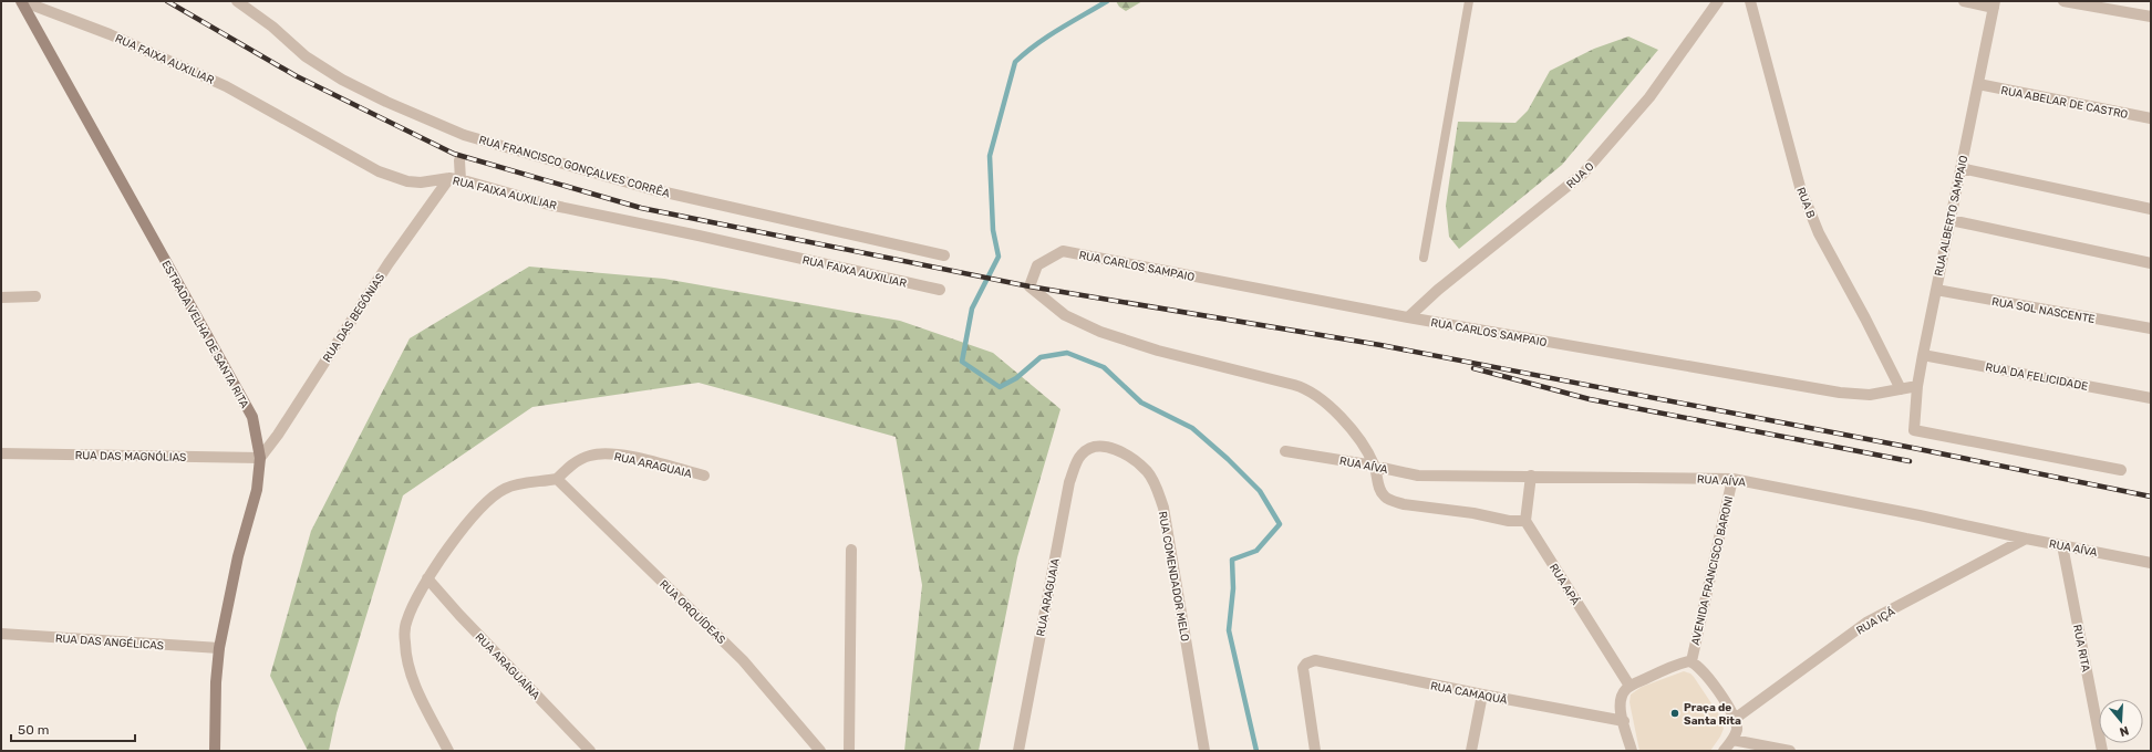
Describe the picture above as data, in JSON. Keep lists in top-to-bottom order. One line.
{"streets":{"main road":["ESTRADA VELHA DE SANTA RITA"],"street":["RUA FAIXA AUXILIAR","RUA ABELAR DE CASTRO","RUA FRANCISCO GONÇALVES CORRÊA","RUA O","RUA B","RUA ALBERTO SAMPAIO","RUA CARLOS SAMPAIO","RUA SOL NASCENTE","RUA DAS BEGÔNIAS","RUA DA FELICIDADE","RUA DAS MAGNÓLIAS","RUA ARAGUAIA","RUA AÍVA","AVENIDA FRANCISCO BARONI","RUA COMENDADOR MELO","RUA APÁ","RUA ORQUÍDEAS","RUA IÇÁ","RUA DAS ANGÉLICAS","RUA RITA","RUA ARAGUAÍNA","RUA CAMAQUÃ"]},"crossings":[["RUA FAIXA AUXILIAR","RUA DAS BEGÔNIAS"],["RUA FAIXA AUXILIAR","ESTRADA VELHA DE SANTA RITA"],["RUA ABELAR DE CASTRO","RUA ALBERTO SAMPAIO"],["RUA O","RUA CARLOS SAMPAIO"],["RUA B","RUA CARLOS SAMPAIO"],["RUA ALBERTO SAMPAIO","RUA CARLOS SAMPAIO"],["RUA ALBERTO SAMPAIO","RUA SOL NASCENTE"],["RUA ALBERTO SAMPAIO","RUA DA FELICIDADE"],["RUA CARLOS SAMPAIO","RUA AÍVA"],["RUA DAS BEGÔNIAS","ESTRADA VELHA DE SANTA RITA"],["RUA DAS BEGÔNIAS","RUA DAS MAGNÓLIAS"],["ESTRADA VELHA DE SANTA RITA","RUA DAS MAGNÓLIAS"],["ESTRADA VELHA DE SANTA RITA","RUA DAS ANGÉLICAS"],["RUA ARAGUAIA","RUA COMENDADOR MELO"],["RUA ARAGUAIA","RUA ORQUÍDEAS"],["RUA AÍVA","AVENIDA FRANCISCO BARONI"],["RUA AÍVA","RUA IÇÁ"],["RUA AÍVA","RUA RITA"],["AVENIDA FRANCISCO BARONI","RUA APÁ"],["AVENIDA FRANCISCO BARONI","RUA IÇÁ"]],"places":["Praça de Santa Rita"],"scale_bar":"50 m","north":"bottom"}
